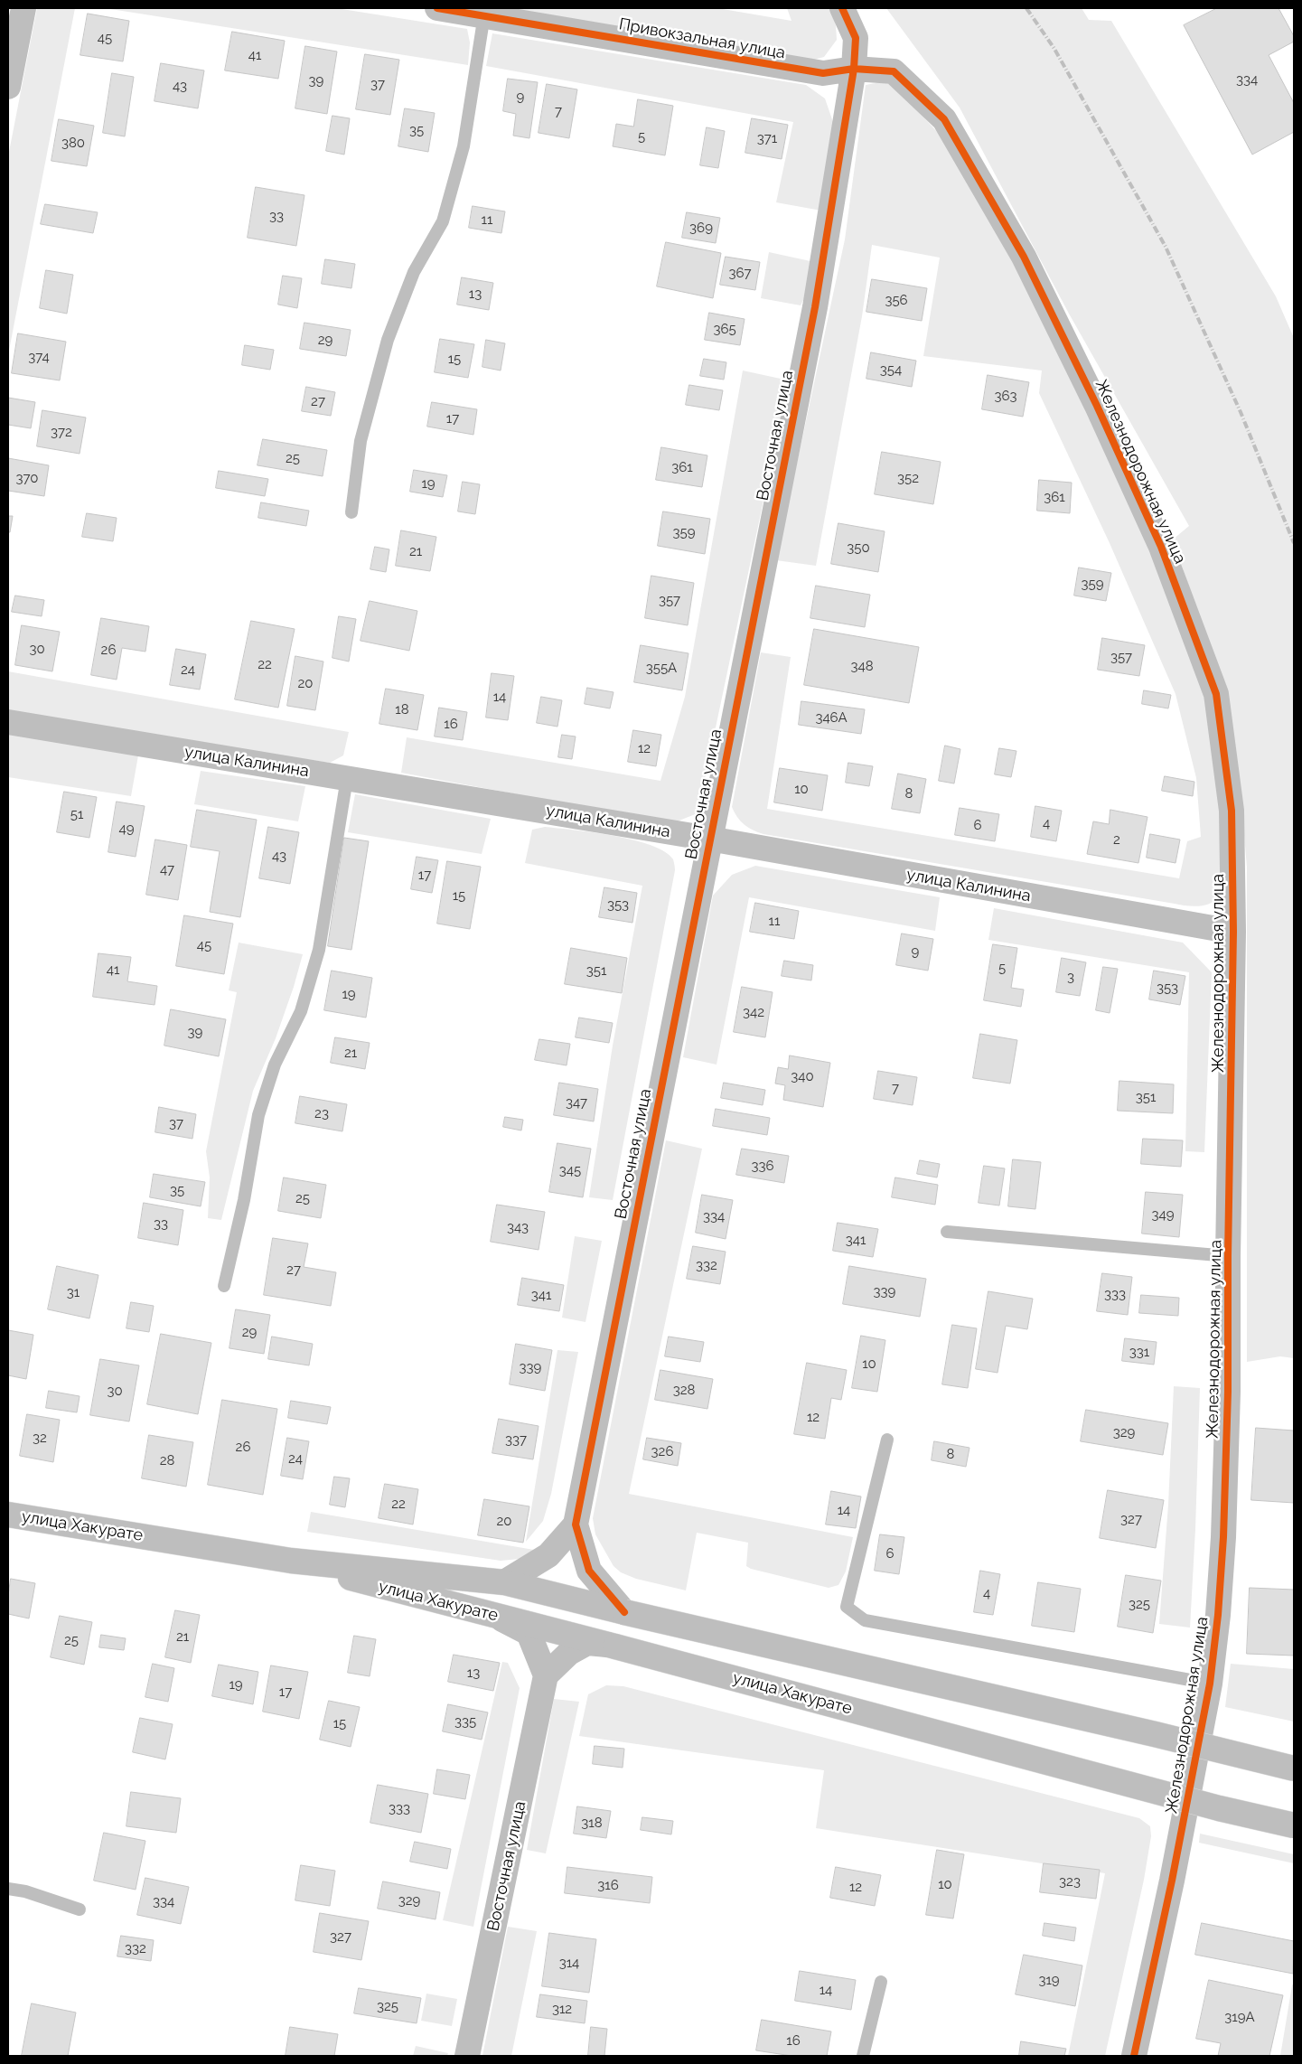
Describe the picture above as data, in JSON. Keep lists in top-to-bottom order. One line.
{"streets":{"street":["Привокзальная улица","Восточная улица","Железнодорожная улица","улица Калинина","улица Хакурате"]},"crossings":[["Привокзальная улица","Восточная улица"],["Привокзальная улица","Железнодорожная улица"],["Восточная улица","Железнодорожная улица"],["Восточная улица","улица Калинина"],["Железнодорожная улица","улица Калинина"]],"house_numbers":["45","41","334","39","37","43","9","7","35","5","371","380","33","11","369","367","13","356","365","29","374","15","354","363","27","17","372","25","361","370","352","19","361","359","350","21","359","357","30","26","357","22","348","355А","24","20","14","18","346А","16","12","10","8","51","4","6","49","2","43","47","17","15","353","11","45","9","5","41","351","3","353","19","342","39","21","340","7","351","347","23","37","336","345","35","25","349","334","33","343","341","332","27","339","31","333","341","29","331","10","339","328","30","12","329","32","337","26","326","8","24","28","22","14","327","20","6","4","325","21","25","13","19","17","335","15","333","318","323","10","316","12","329","334","327","332","314","319","14","325","312","319А","16"]}
